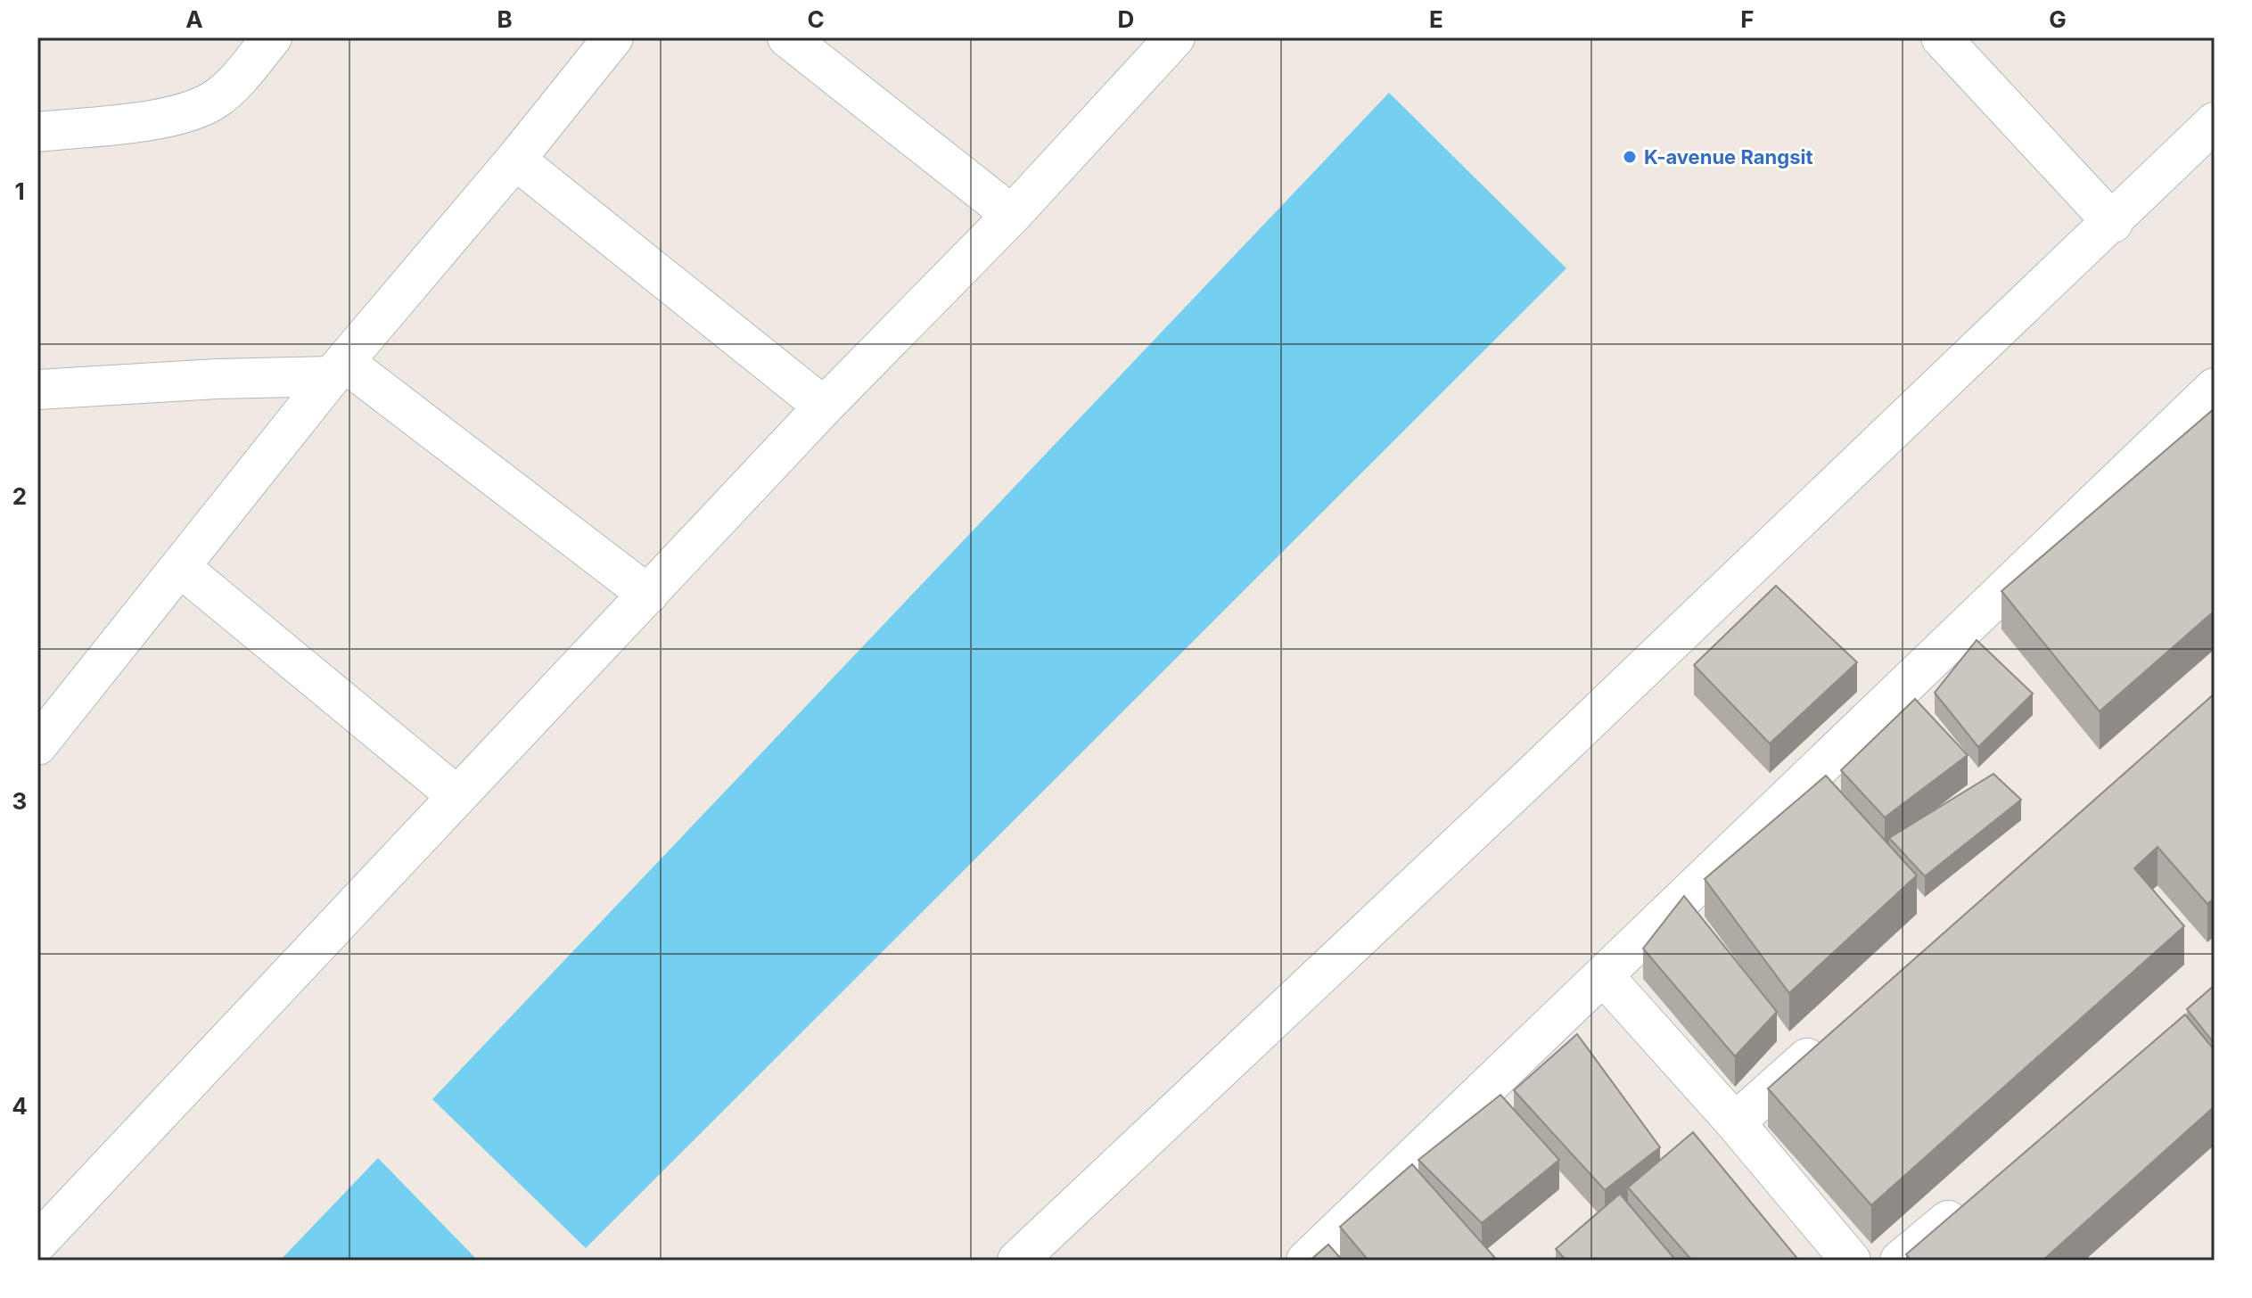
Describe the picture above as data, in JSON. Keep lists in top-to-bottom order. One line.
{"places":["K-avenue Rangsit"],"grid":{"columns":["A","B","C","D","E","F","G"],"rows":["1","2","3","4"]}}
